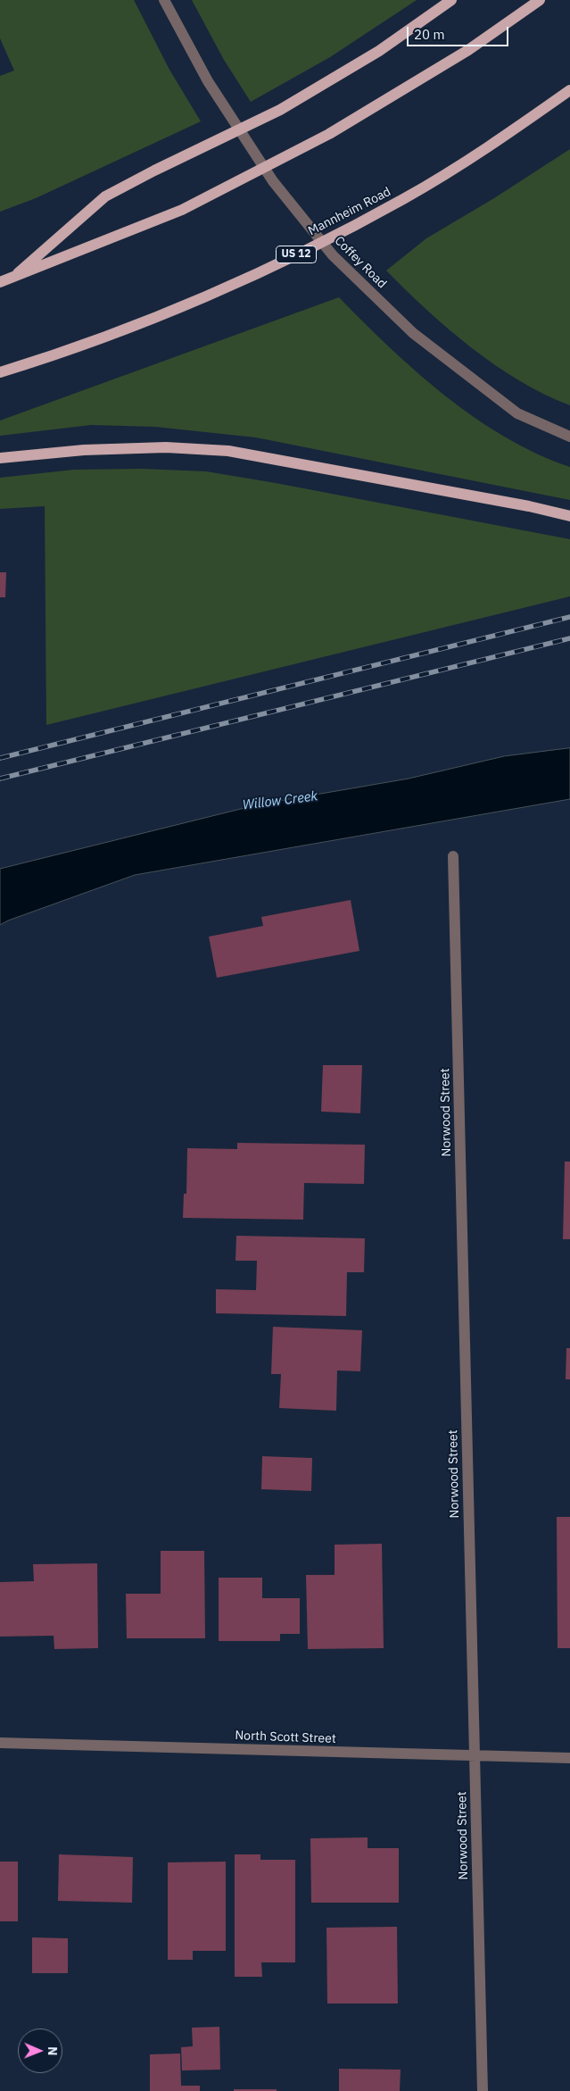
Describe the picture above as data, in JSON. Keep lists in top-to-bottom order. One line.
{"streets":{"main road":["Mannheim Road","US 12"],"street":["Coffey Road","Norwood Street","North Scott Street"]},"crossings":[["Norwood Street","North Scott Street"]],"water":["Willow Creek"],"scale_bar":"20 m","north":"right"}
